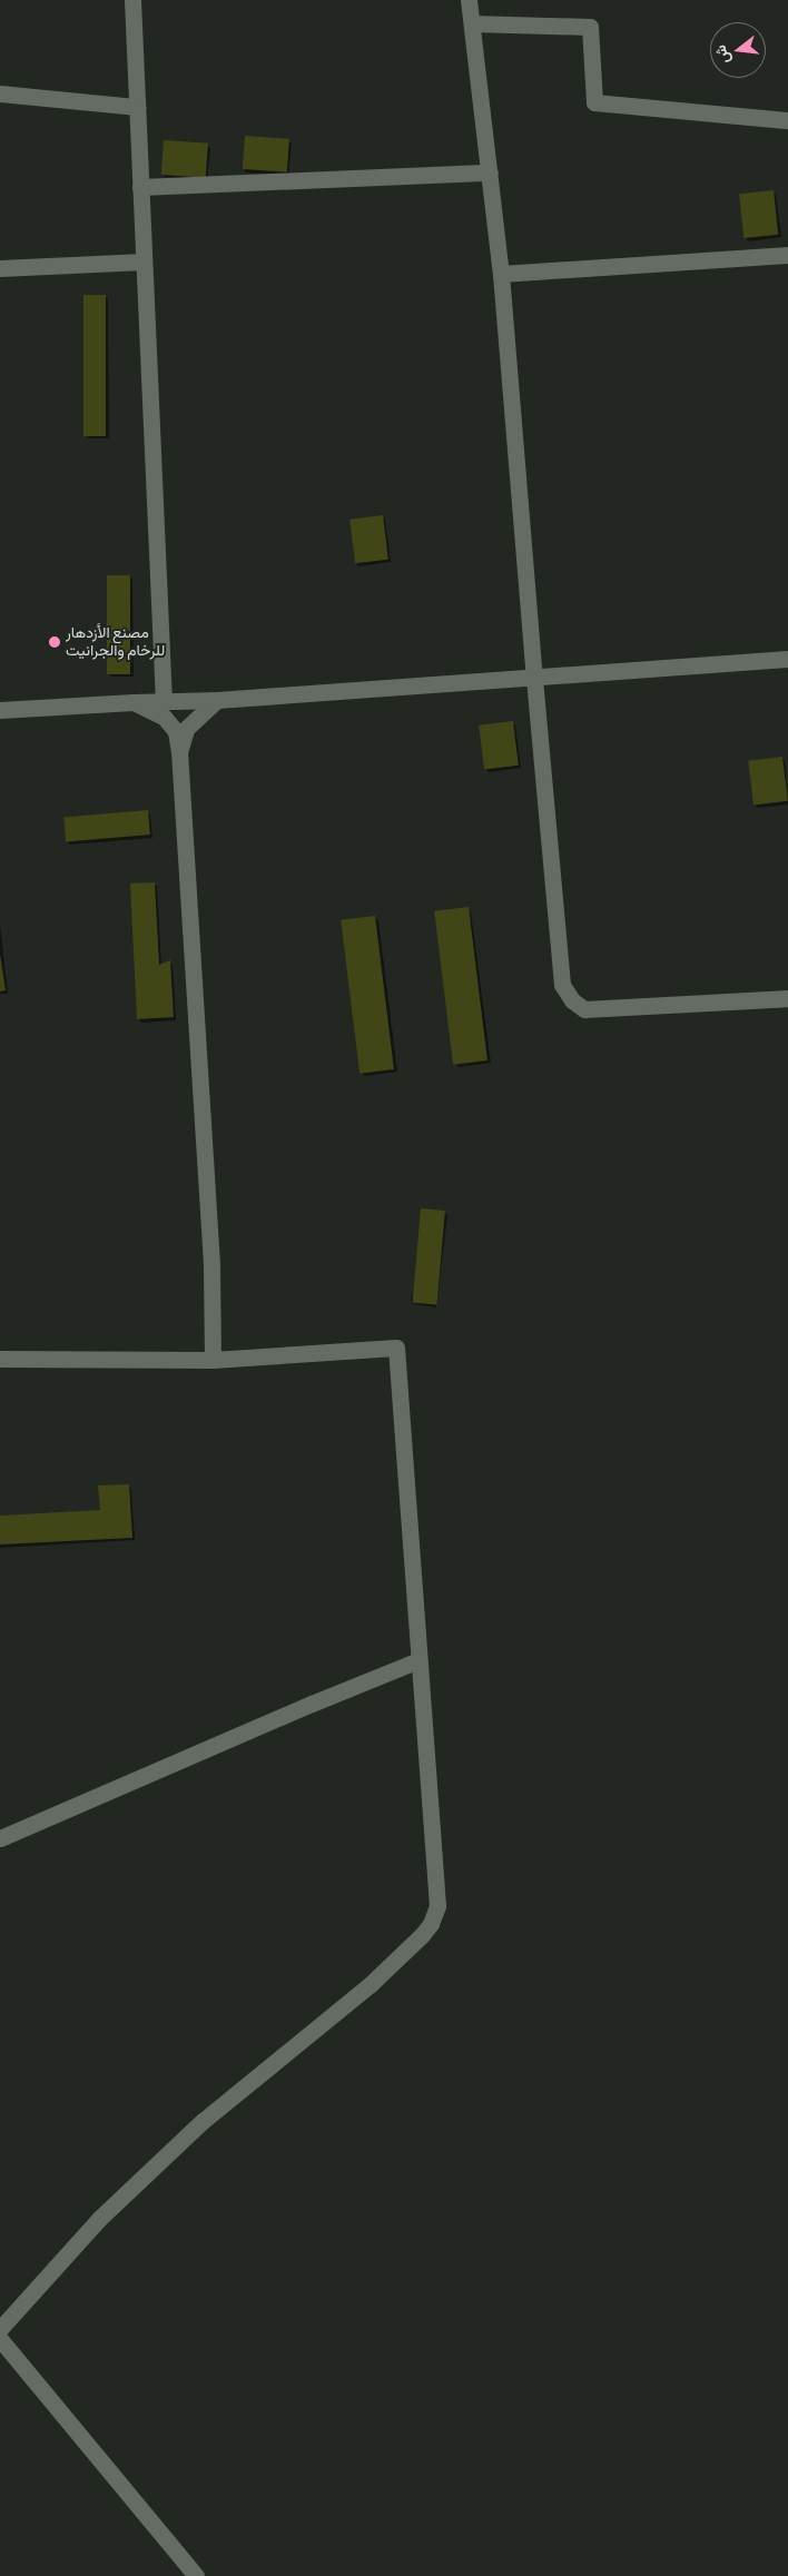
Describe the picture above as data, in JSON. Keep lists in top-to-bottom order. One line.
{"places":["مصنع الأزدهار للرخام والجرانيت"],"north":"left"}
